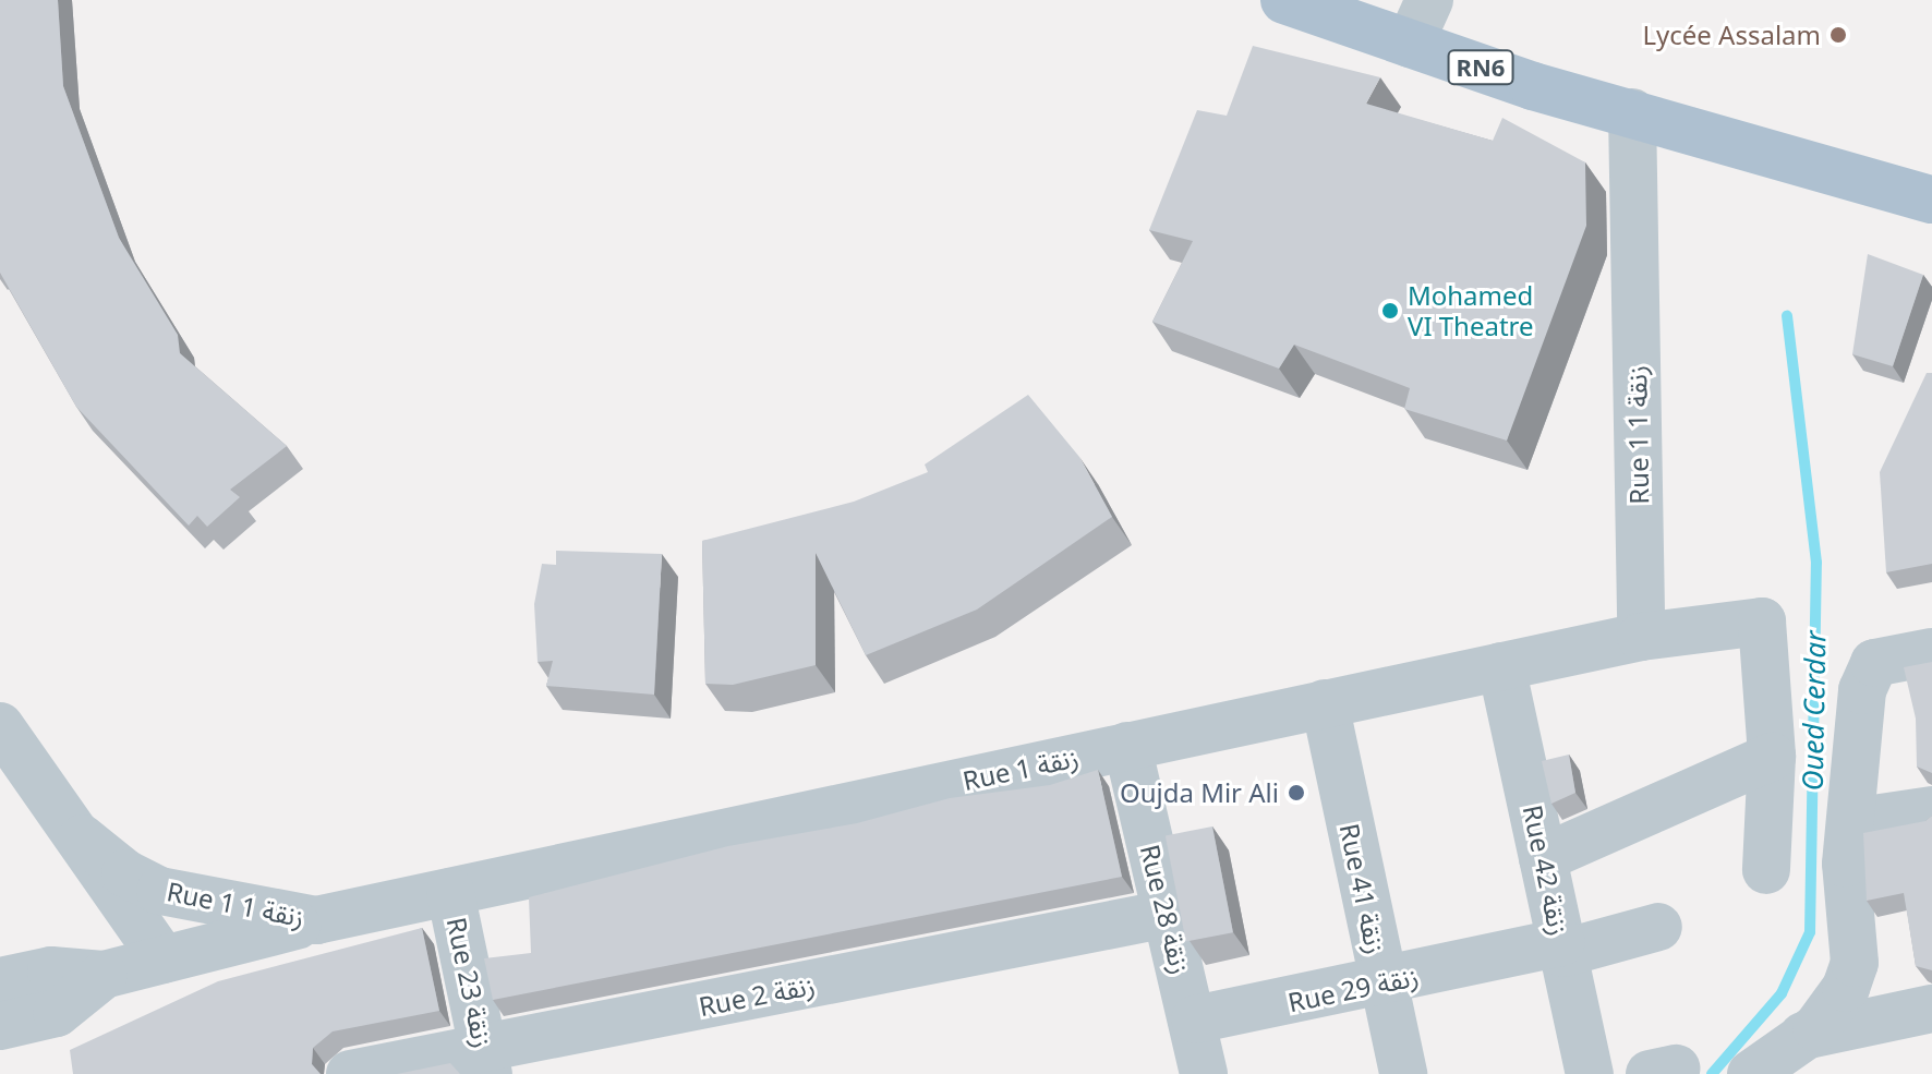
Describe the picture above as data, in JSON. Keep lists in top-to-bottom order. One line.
{"streets":{"main road":["RN6"],"street":["Rue 1 زنقة 1","Rue زنقة 1","Rue 42 زنقة","Rue 41 زنقة","Rue 28 زنقة","Rue 23 زنقة","Rue 29 زنقة","Rue 2 زنقة"]},"crossings":[["RN6","Rue 1 زنقة 1"],["Rue 1 زنقة 1","Rue زنقة 1"],["Rue زنقة 1","Rue 42 زنقة"],["Rue زنقة 1","Rue 41 زنقة"],["Rue زنقة 1","Rue 28 زنقة"],["Rue زنقة 1","Rue 23 زنقة"],["Rue 42 زنقة","Rue 29 زنقة"],["Rue 41 زنقة","Rue 29 زنقة"],["Rue 28 زنقة","Rue 29 زنقة"],["Rue 28 زنقة","Rue 2 زنقة"],["Rue 23 زنقة","Rue 2 زنقة"]],"water":["Oued Cerdar"],"places":["Lycée Assalam","Mohamed VI Theatre","Oujda Mir Ali"]}
